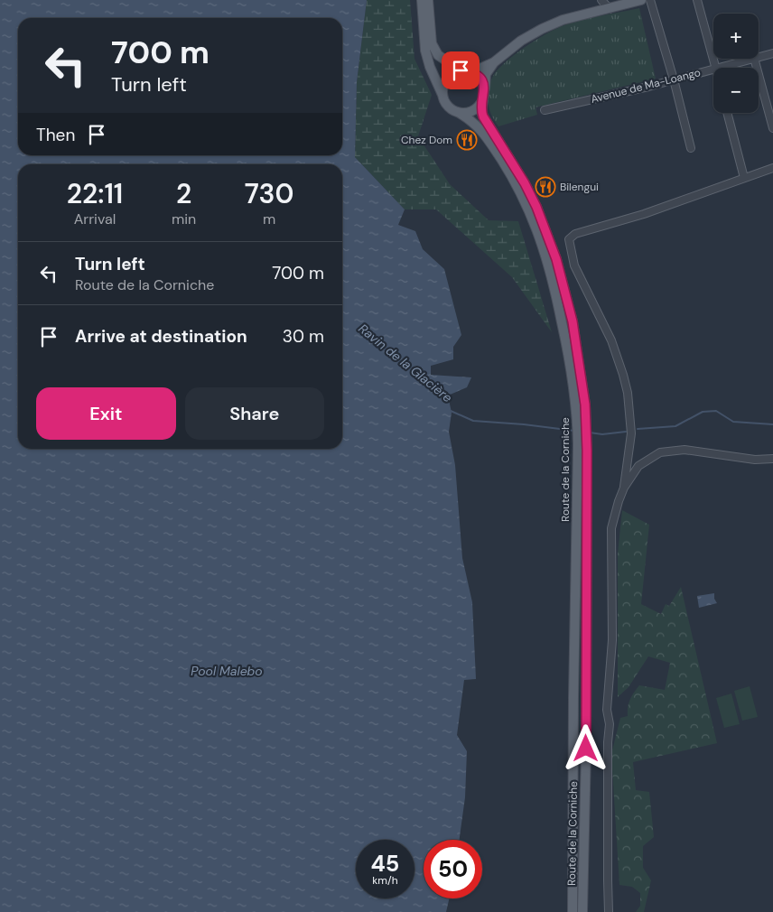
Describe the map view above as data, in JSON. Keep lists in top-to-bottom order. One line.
{"streets":{"main road":["Route de la Corniche"],"street":["Avenue de Ma-Loango"]},"water":["Ravin de la Glacière","Pool Malebo"],"places":{"restaurant":["Chez Dom","Bilengui"]},"page":{"map_buttons":["+","−"],"turn":["700 m","Turn left"],"then":"Then","eta":["22:11","Arrival","2","min","730","m"],"list":[{"name":"Turn left","note":"Route de la Corniche","value":"700 m"},{"name":"Arrive at destination","value":"30 m"}],"buttons":["Exit","Share"],"speed":"45 km/h","limit":"50"}}
